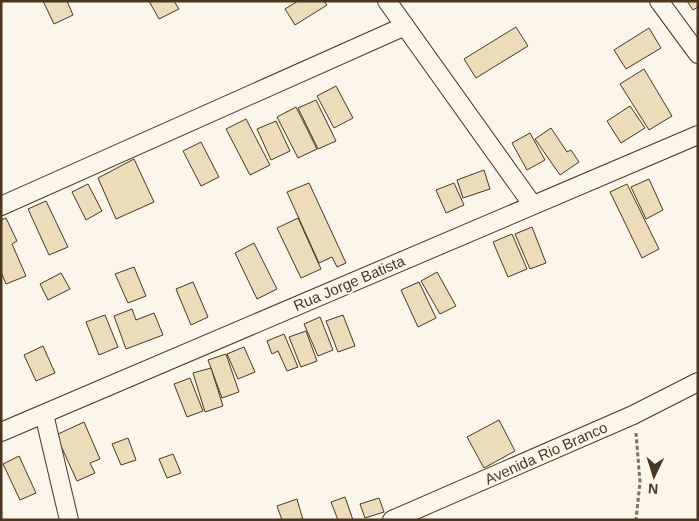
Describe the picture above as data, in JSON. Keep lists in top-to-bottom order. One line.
{"streets":{"street":["Rua Jorge Batista","Avenida Rio Branco"]},"north":"bottom"}
